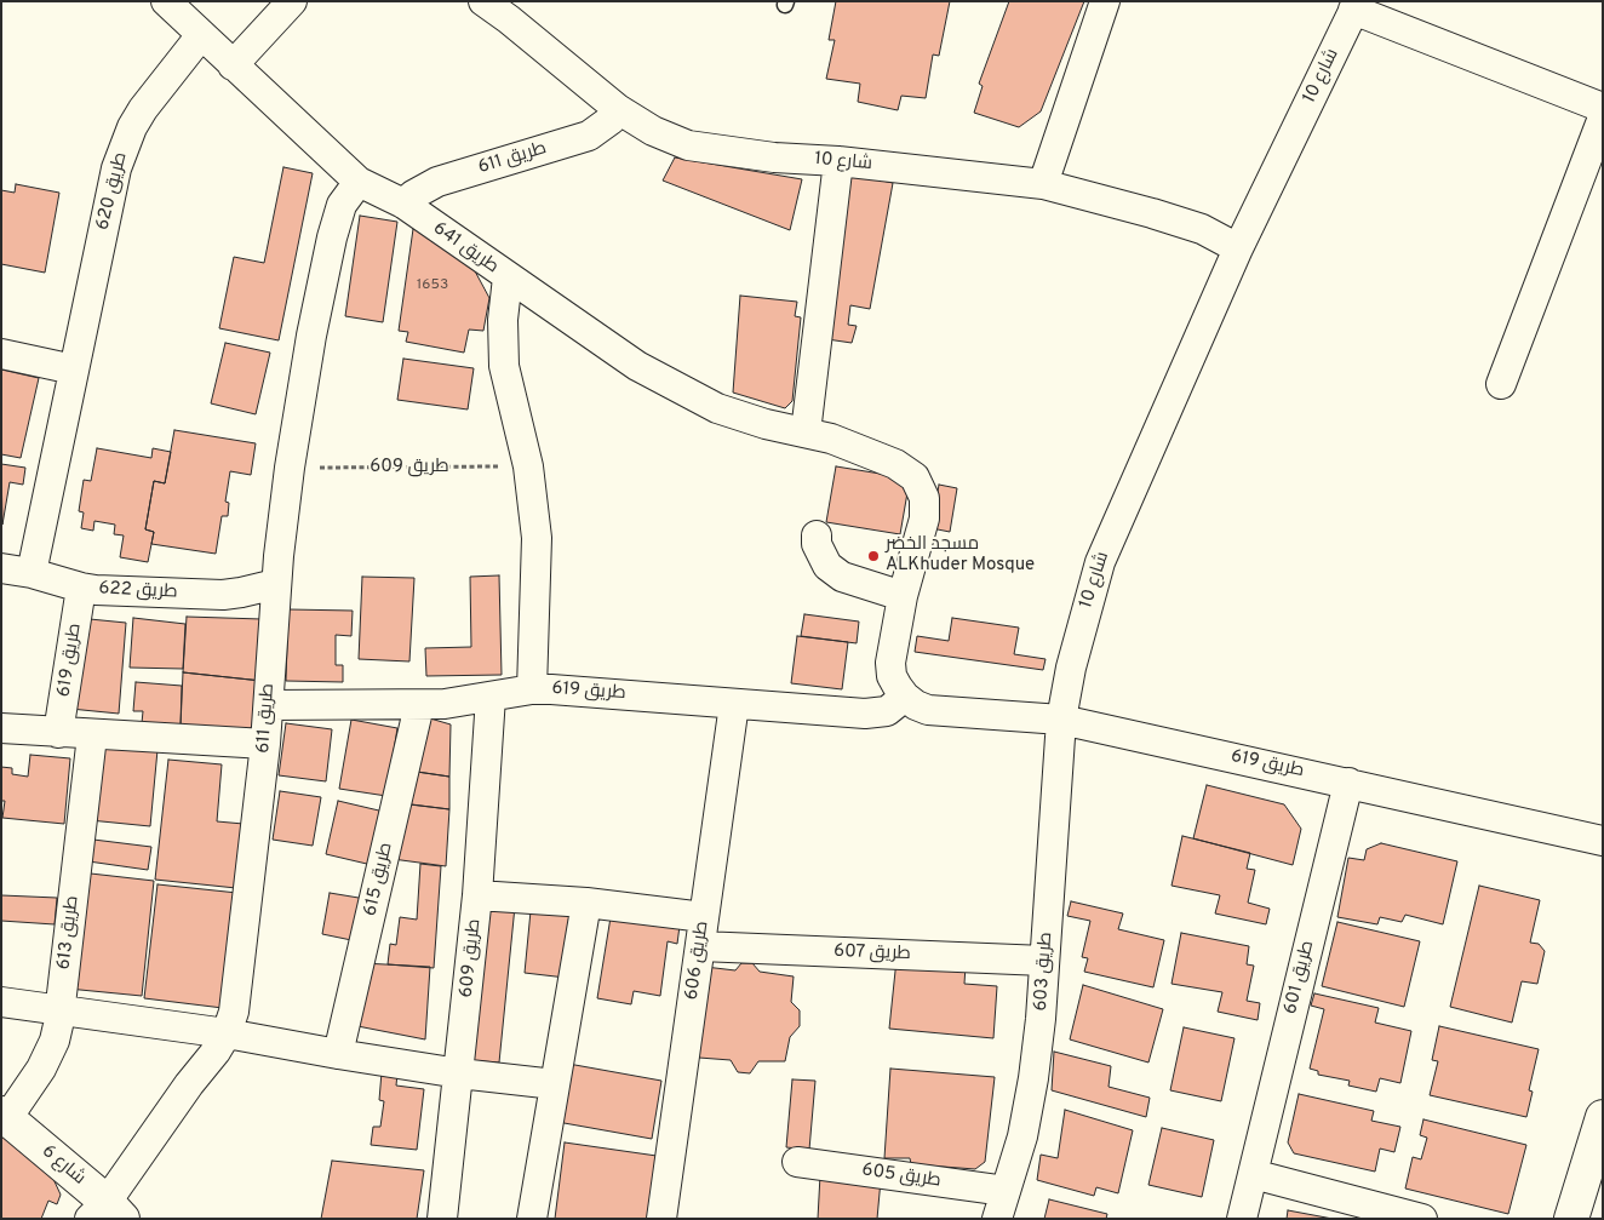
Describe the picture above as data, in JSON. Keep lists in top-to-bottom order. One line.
{"streets":{"street":["شارع 10","طريق 611","طريق 620","طريق 641","طريق 609","طريق 622","طريق 619","طريق 615","طريق 613","طريق 607","طريق 606","طريق 603","طريق 601","شارع 6","طريق 605"]},"crossings":[["شارع 10","طريق 611"],["شارع 10","طريق 619"],["شارع 10","طريق 603"],["طريق 611","طريق 641"],["طريق 611","طريق 609"],["طريق 611","طريق 622"],["طريق 611","طريق 619"],["طريق 611","شارع 6"],["طريق 620","طريق 641"],["طريق 620","طريق 622"],["طريق 609","طريق 619"],["طريق 622","طريق 619"],["طريق 619","طريق 615"],["طريق 619","طريق 606"],["طريق 619","طريق 603"],["طريق 619","طريق 601"],["طريق 613","شارع 6"],["طريق 607","طريق 606"],["طريق 607","طريق 603"],["طريق 603","طريق 605"]],"places":["مسجد الخضر ALKhuder Mosque"],"house_numbers":["1653"]}
